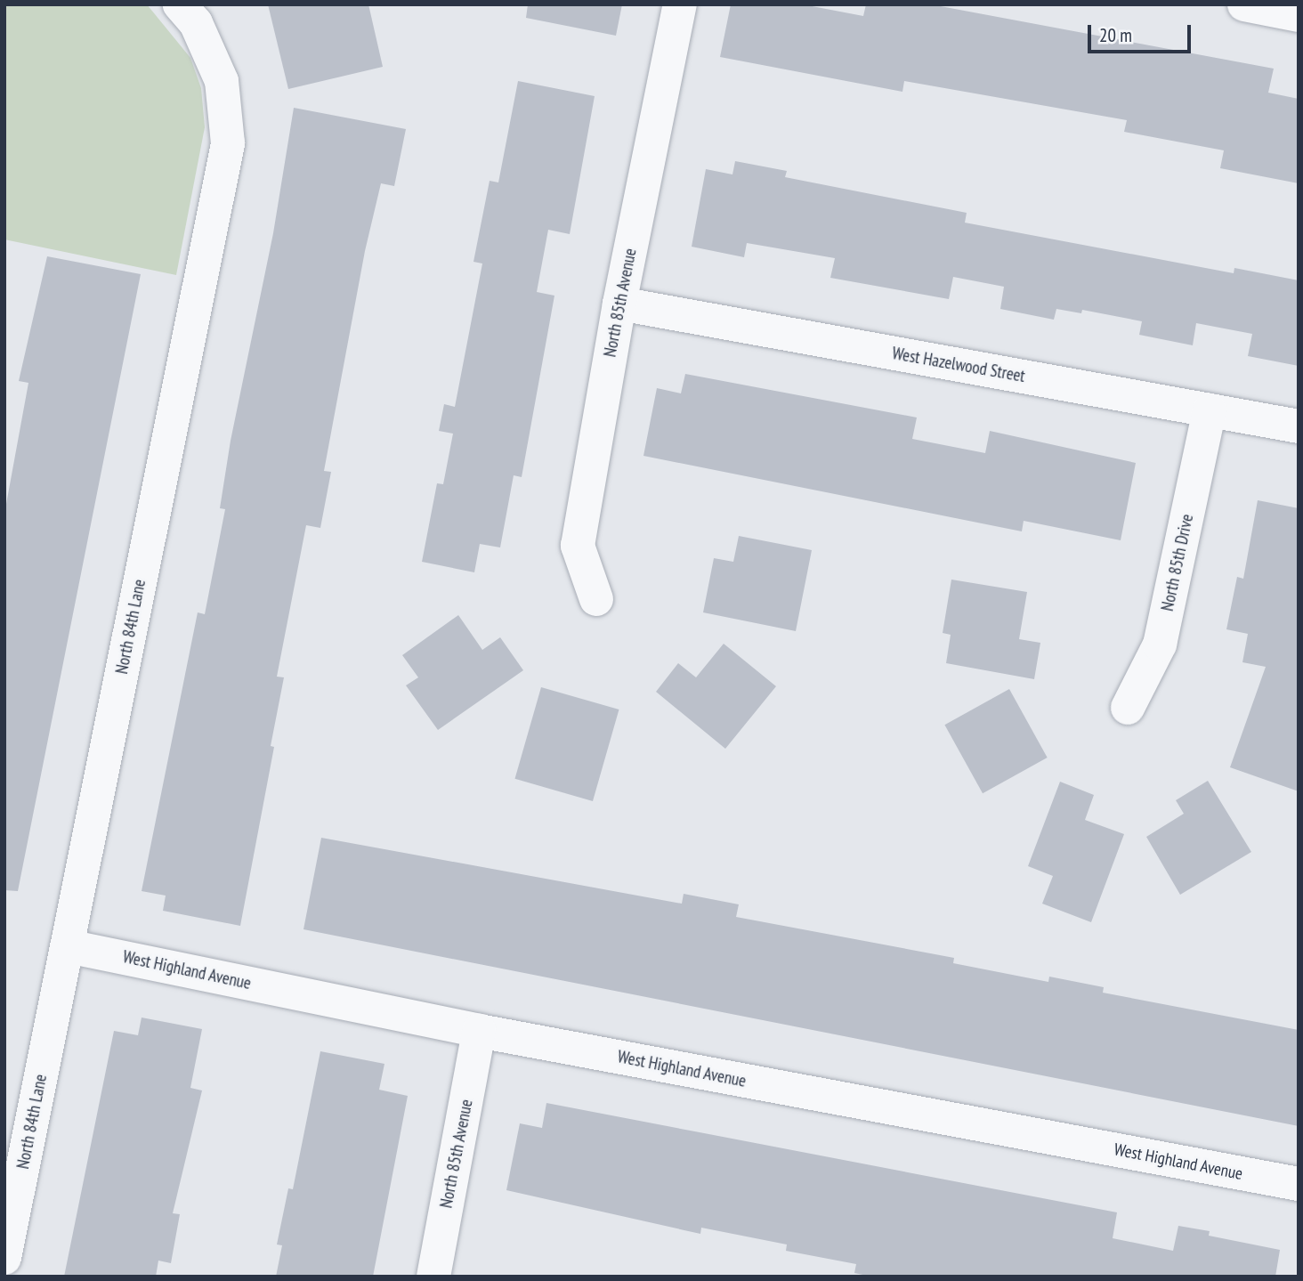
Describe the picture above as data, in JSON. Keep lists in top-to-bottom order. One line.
{"streets":{"street":["North 85th Avenue","West Hazelwood Street","North 85th Drive","North 84th Lane","West Highland Avenue"]},"crossings":[["North 85th Avenue","West Hazelwood Street"],["North 85th Avenue","West Highland Avenue"],["West Hazelwood Street","North 85th Drive"],["North 84th Lane","West Highland Avenue"]],"scale_bar":"20 m"}
